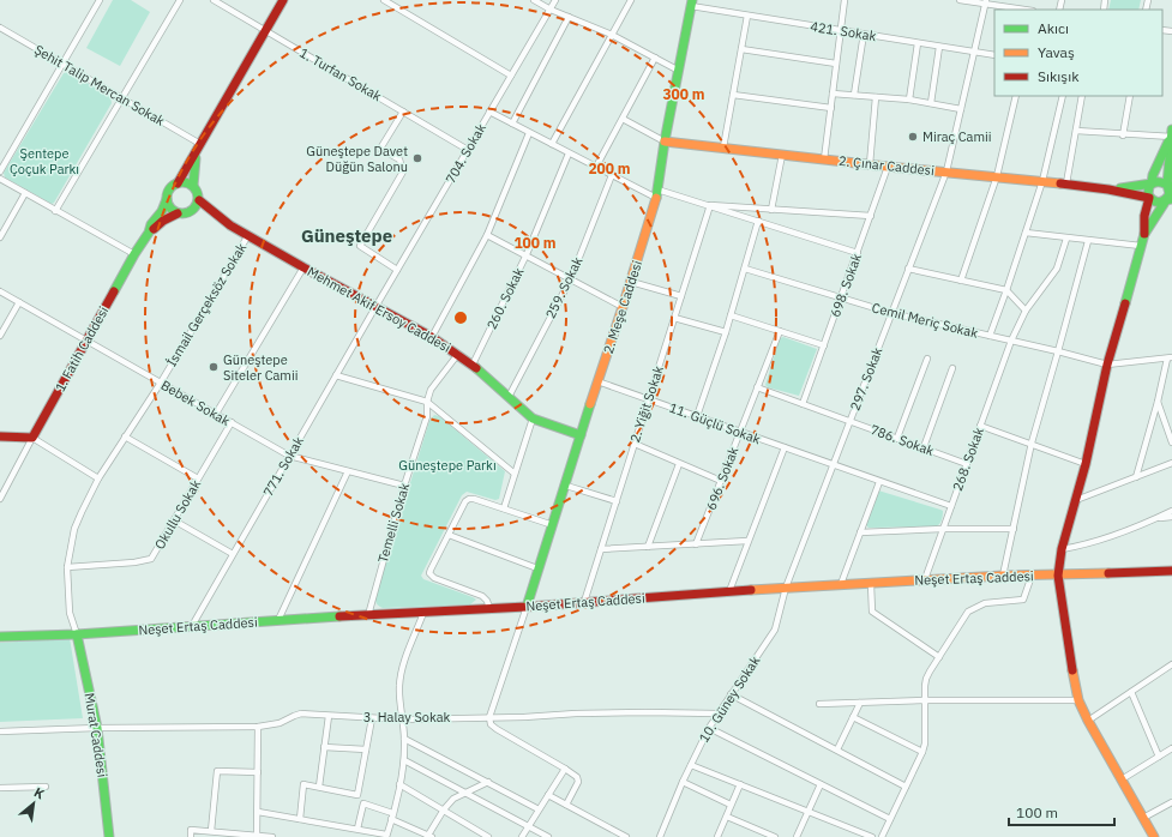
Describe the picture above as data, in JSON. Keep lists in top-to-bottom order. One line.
{"streets":{"street":["421. Sokak","1. Turfan Sokak","Şehit Talip Mercan Sokak","704. Sokak","2. Çınar Caddesi","698. Sokak","259. Sokak","260. Sokak","İsmail Gerçeksöz Sokak","2. Meşe Caddesi","Mehmet Akif Ersoy Caddesi","Cemil Meriç Sokak","1. Fatih Caddesi","297. Sokak","Bebek Sokak","2. Yiğit Sokak","11. Güçlü Sokak","786. Sokak","268. Sokak","771. Sokak","696. Sokak","Okullu Sokak","Temelli Sokak","Neşet Ertaş Caddesi","10. Güney Sokak","3. Halay Sokak","Murat Caddesi"]},"crossings":[["421. Sokak","2. Meşe Caddesi"],["421. Sokak","297. Sokak"],["1. Turfan Sokak","704. Sokak"],["704. Sokak","Mehmet Akif Ersoy Caddesi"],["704. Sokak","771. Sokak"],["2. Çınar Caddesi","698. Sokak"],["2. Çınar Caddesi","2. Meşe Caddesi"],["2. Çınar Caddesi","297. Sokak"],["698. Sokak","Cemil Meriç Sokak"],["698. Sokak","786. Sokak"],["259. Sokak","Mehmet Akif Ersoy Caddesi"],["260. Sokak","Mehmet Akif Ersoy Caddesi"],["İsmail Gerçeksöz Sokak","Mehmet Akif Ersoy Caddesi"],["İsmail Gerçeksöz Sokak","Bebek Sokak"],["İsmail Gerçeksöz Sokak","Okullu Sokak"],["İsmail Gerçeksöz Sokak","Neşet Ertaş Caddesi"],["İsmail Gerçeksöz Sokak","Murat Caddesi"],["2. Meşe Caddesi","Mehmet Akif Ersoy Caddesi"],["2. Meşe Caddesi","11. Güçlü Sokak"],["2. Meşe Caddesi","Neşet Ertaş Caddesi"],["Mehmet Akif Ersoy Caddesi","1. Fatih Caddesi"],["Mehmet Akif Ersoy Caddesi","771. Sokak"],["Mehmet Akif Ersoy Caddesi","Temelli Sokak"],["Cemil Meriç Sokak","297. Sokak"],["Cemil Meriç Sokak","268. Sokak"],["1. Fatih Caddesi","Bebek Sokak"],["297. Sokak","11. Güçlü Sokak"],["297. Sokak","786. Sokak"],["297. Sokak","Neşet Ertaş Caddesi"],["297. Sokak","10. Güney Sokak"],["Bebek Sokak","771. Sokak"],["Bebek Sokak","Okullu Sokak"],["Bebek Sokak","Temelli Sokak"],["2. Yiğit Sokak","11. Güçlü Sokak"],["2. Yiğit Sokak","Neşet Ertaş Caddesi"],["11. Güçlü Sokak","268. Sokak"],["11. Güçlü Sokak","696. Sokak"],["786. Sokak","268. Sokak"],["786. Sokak","696. Sokak"],["268. Sokak","Neşet Ertaş Caddesi"],["771. Sokak","Neşet Ertaş Caddesi"],["Temelli Sokak","Neşet Ertaş Caddesi"],["Neşet Ertaş Caddesi","10. Güney Sokak"],["Neşet Ertaş Caddesi","Murat Caddesi"],["10. Güney Sokak","3. Halay Sokak"],["3. Halay Sokak","Murat Caddesi"]],"districts":["Güneştepe"],"parks":["Şentepe Çoçuk Parkı","Güneştepe Parkı"],"places":["Miraç Camii","Güneştepe Davet Düğün Salonu","Güneştepe Siteler Camii"],"legend":["Akıcı","Yavaş","Sıkışık"],"scale_bar":"100 m","north":"top right","rings":["300 m","200 m","100 m"]}
